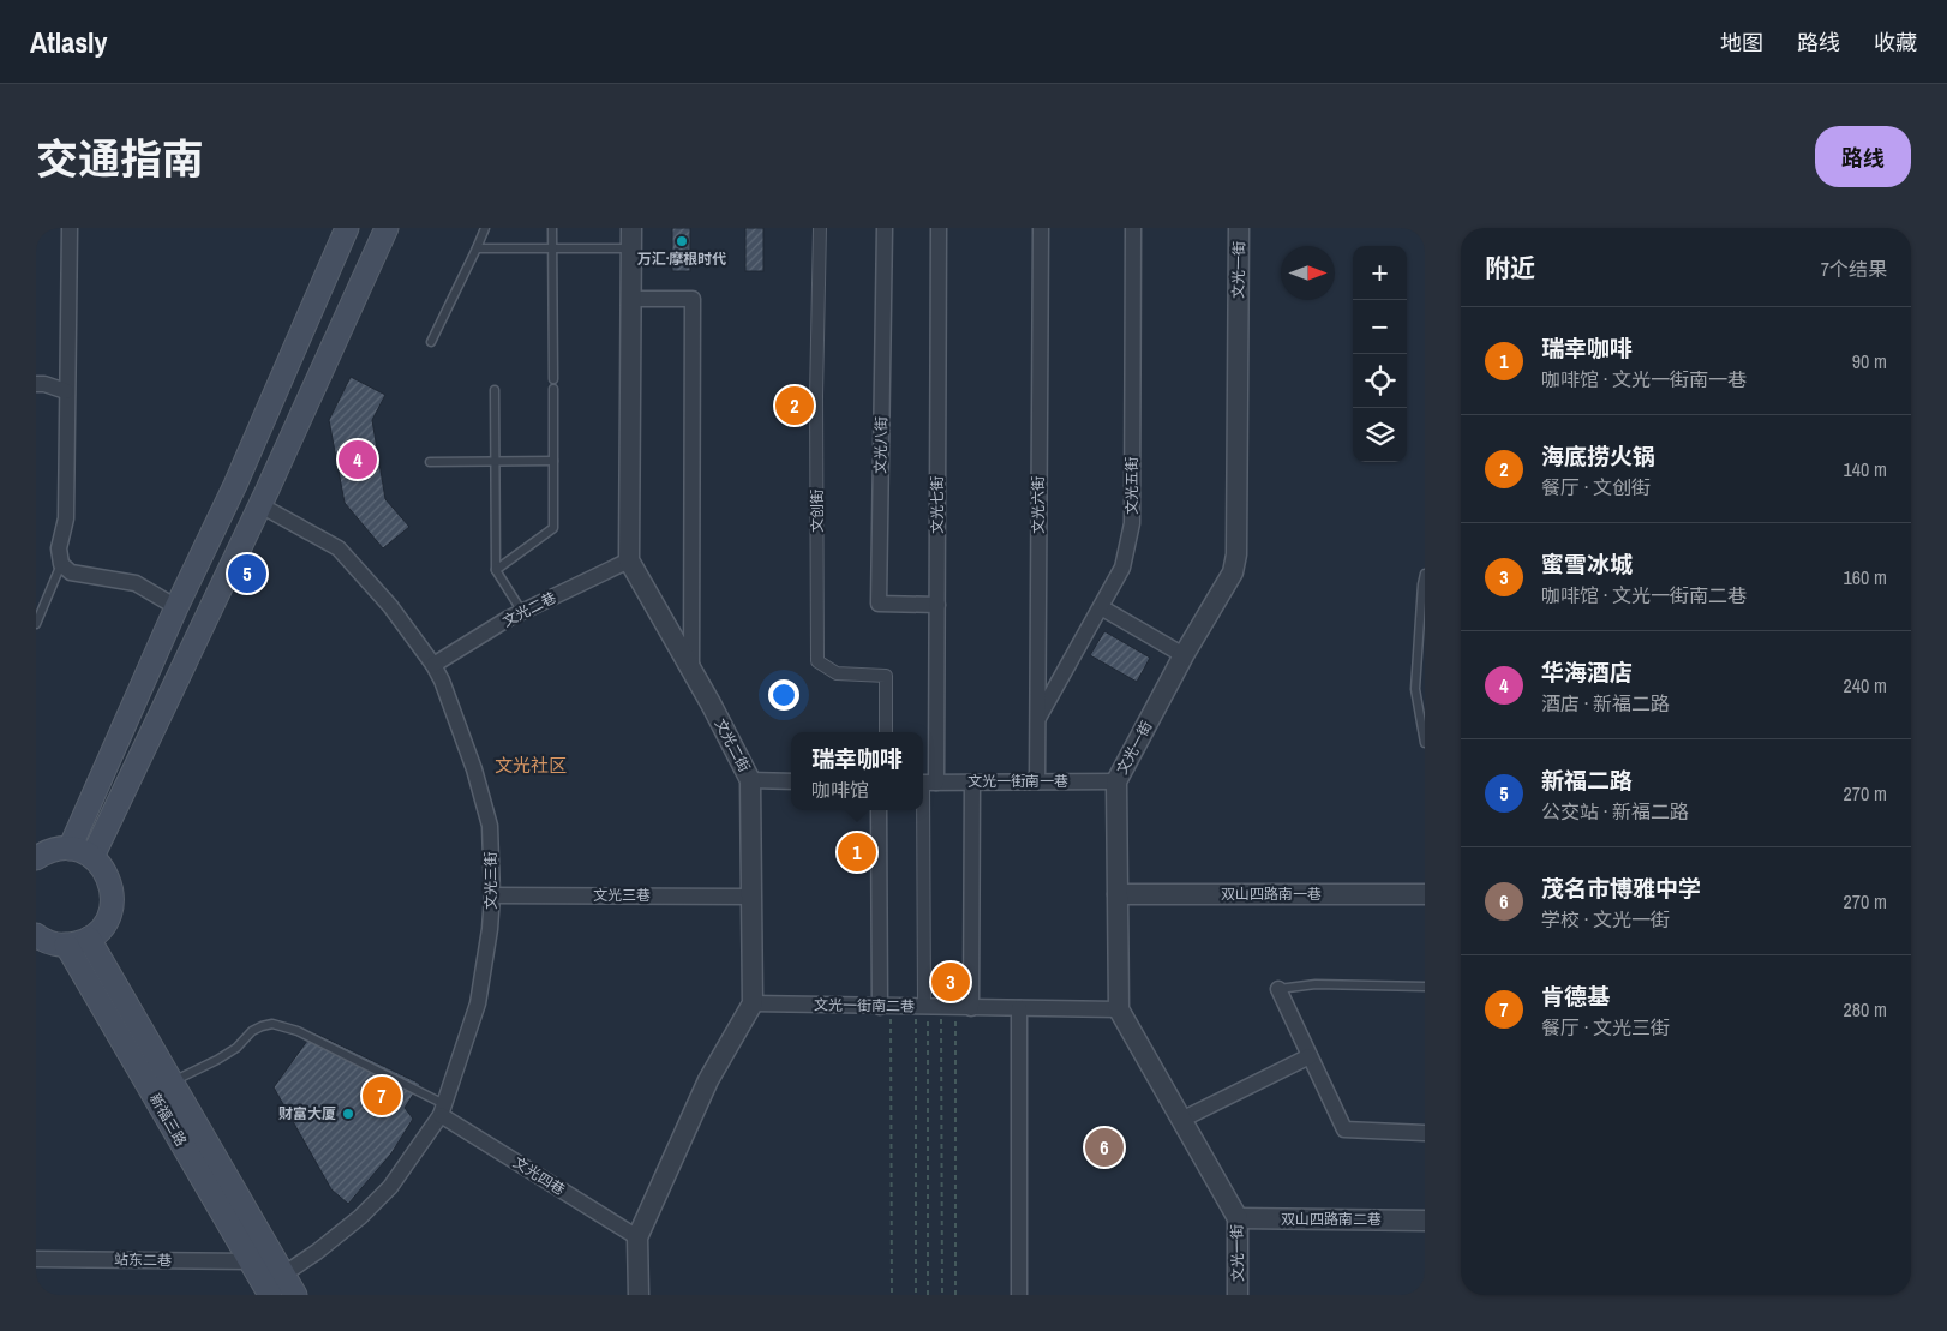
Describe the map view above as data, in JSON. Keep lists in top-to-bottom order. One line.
{"streets":{"main road":["新福三路"],"street":["文光一街","文光八街","文光五街","文光七街","文光六街","文创街","文光二巷","文光二街","文光一街南一巷","文光三街","双山四路南一巷","文光三巷","文光一街南二巷","文光四巷","双山四路南二巷","站东二巷"]},"crossings":[["文光一街","文光一街南一巷"],["文光一街","双山四路南一巷"],["文光一街","文光一街南二巷"],["文光一街","双山四路南二巷"],["文光八街","文光七街"],["文光五街","文光六街"],["文光七街","文光一街南一巷"],["文光六街","文光一街南一巷"],["文光二巷","文光二街"],["文光二巷","文光三街"],["文光二街","文光三巷"],["文光二街","文光一街南二巷"],["文光三街","文光三巷"],["文光三街","文光四巷"],["新福三路","站东二巷"]],"districts":["文光社区"],"places":["万汇·摩根时代","财富大厦"],"north":"right","page":{"header":"Atlasly","nav":["地图","路线","收藏"],"title":"交通指南","buttons":"路线","heading":["附近","7个结果"],"map_buttons":["+","−"],"list":[{"mark":"1","name":"瑞幸咖啡","note":"咖啡馆 · 文光一街南一巷","value":"90 m"},{"mark":"2","name":"海底捞火锅","note":"餐厅 · 文创街","value":"140 m"},{"mark":"3","name":"蜜雪冰城","note":"咖啡馆 · 文光一街南二巷","value":"160 m"},{"mark":"4","name":"华海酒店","note":"酒店 · 新福二路","value":"240 m"},{"mark":"5","name":"新福二路","note":"公交站 · 新福二路","value":"270 m"},{"mark":"6","name":"茂名市博雅中学","note":"学校 · 文光一街","value":"270 m"},{"mark":"7","name":"肯德基","note":"餐厅 · 文光三街","value":"280 m"}],"pins":["2","4","5","1","3","7","6"],"popup":["瑞幸咖啡","咖啡馆"]}}
